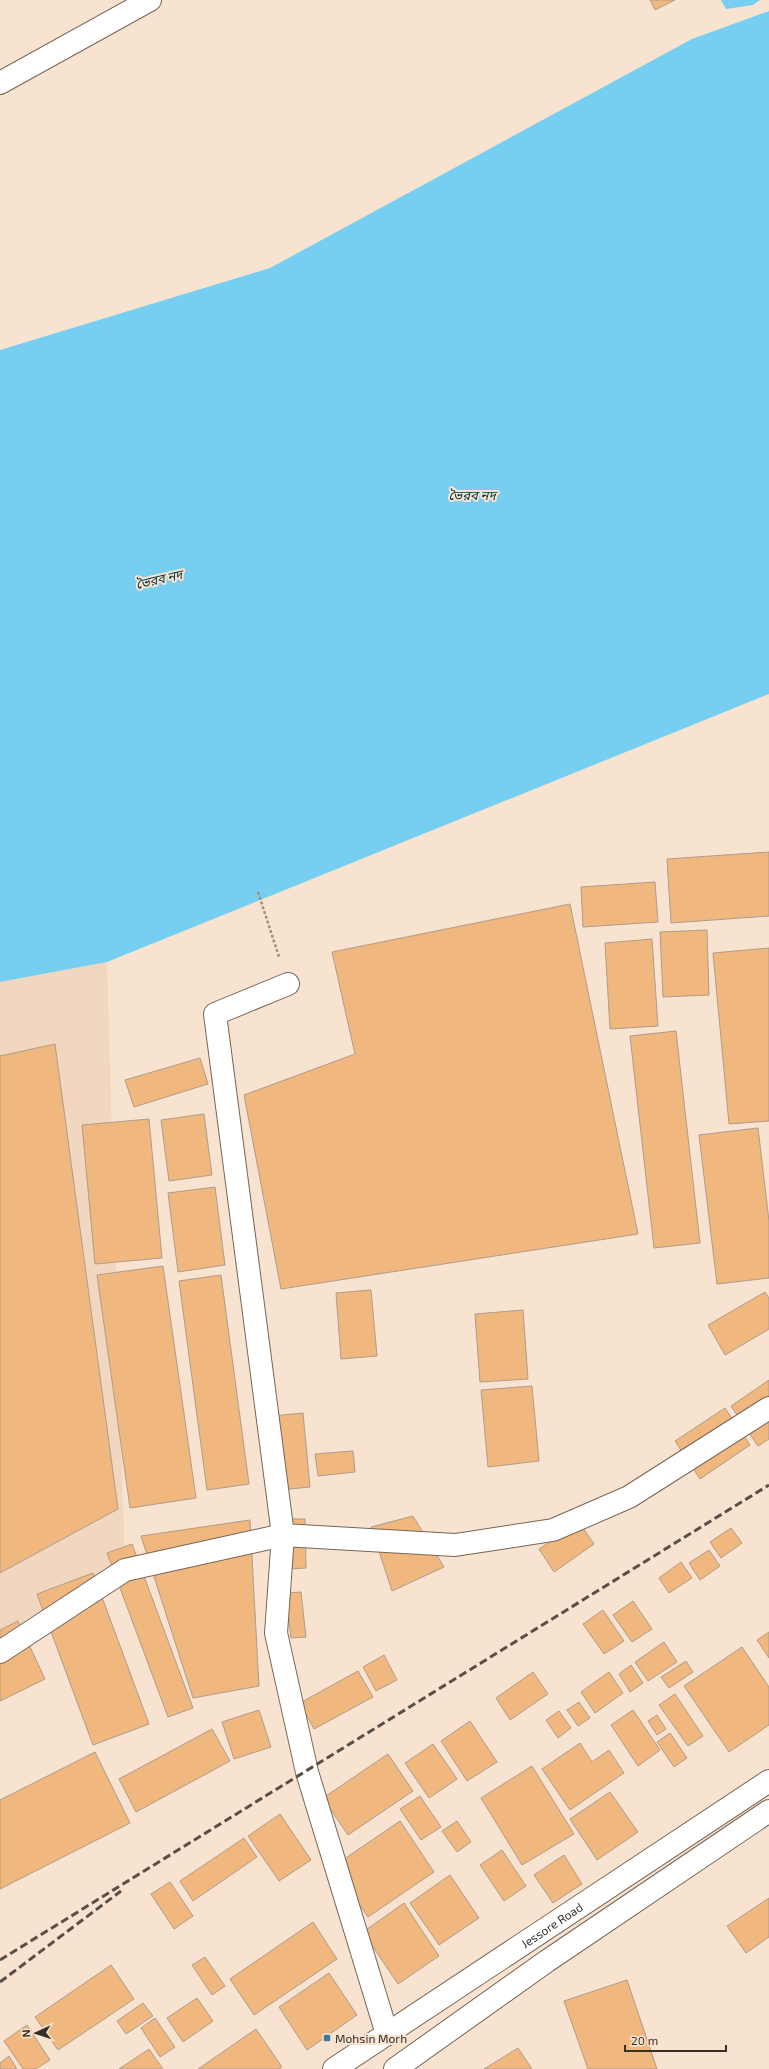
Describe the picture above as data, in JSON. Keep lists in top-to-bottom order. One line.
{"streets":{"main road":["Jessore Road"]},"water":["ভৈরব নদ"],"places":{"transit":["Mohsin Morh"]},"scale_bar":"20 m","north":"left"}
